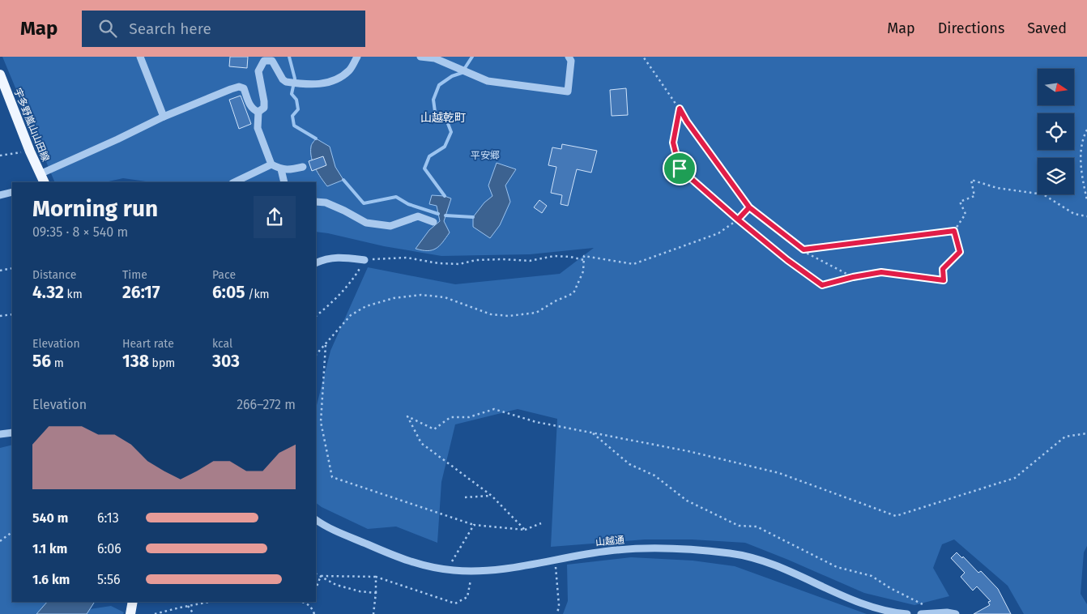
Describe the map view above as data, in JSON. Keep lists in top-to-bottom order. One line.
{"streets":{"main road":["宇多野嵐山山田線"],"street":["山越通"]},"districts":["山越乾町"],"parks":["平安郷"],"north":"right","page":{"header":"Map","search":"Search here","nav":["Map","Directions","Saved"],"heading":["Morning run","09:35 · 8 × 540 m"],"stats":[["Distance","4.32 km"],["Time","26:17"],["Pace","6:05 /km"],["Elevation","56 m"],["Heart rate","138 bpm"],["kcal","303"]],"chart":["Elevation","266–272 m"],"list":[{"name":"540 m","note":"6:13"},{"name":"1.1 km","note":"6:06"},{"name":"1.6 km","note":"5:56"}]}}
